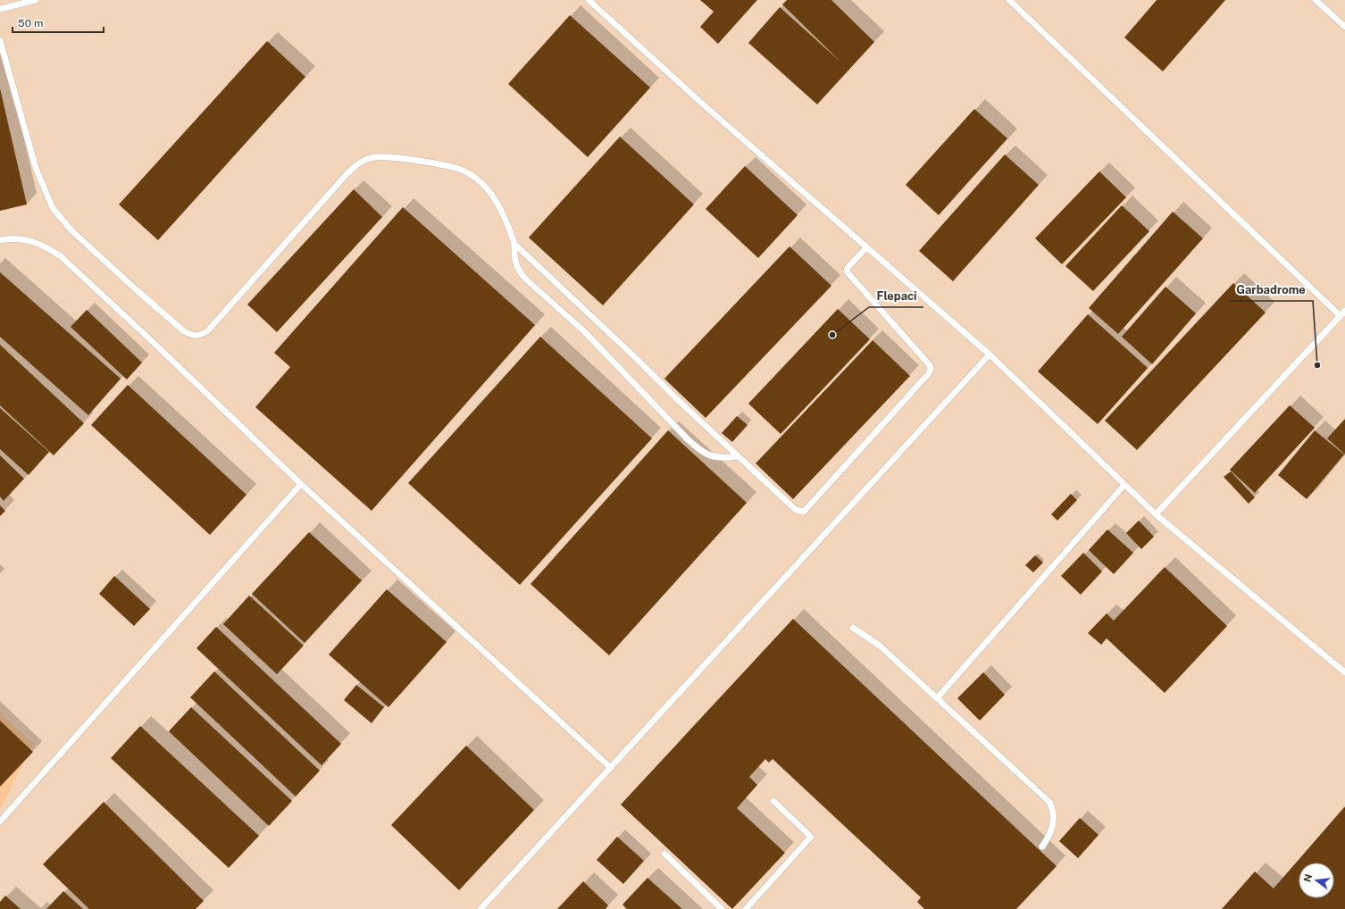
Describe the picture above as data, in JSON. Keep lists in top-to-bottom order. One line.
{"places":["Flepaci","Garbadrome"],"scale_bar":"50 m","north":"left"}
